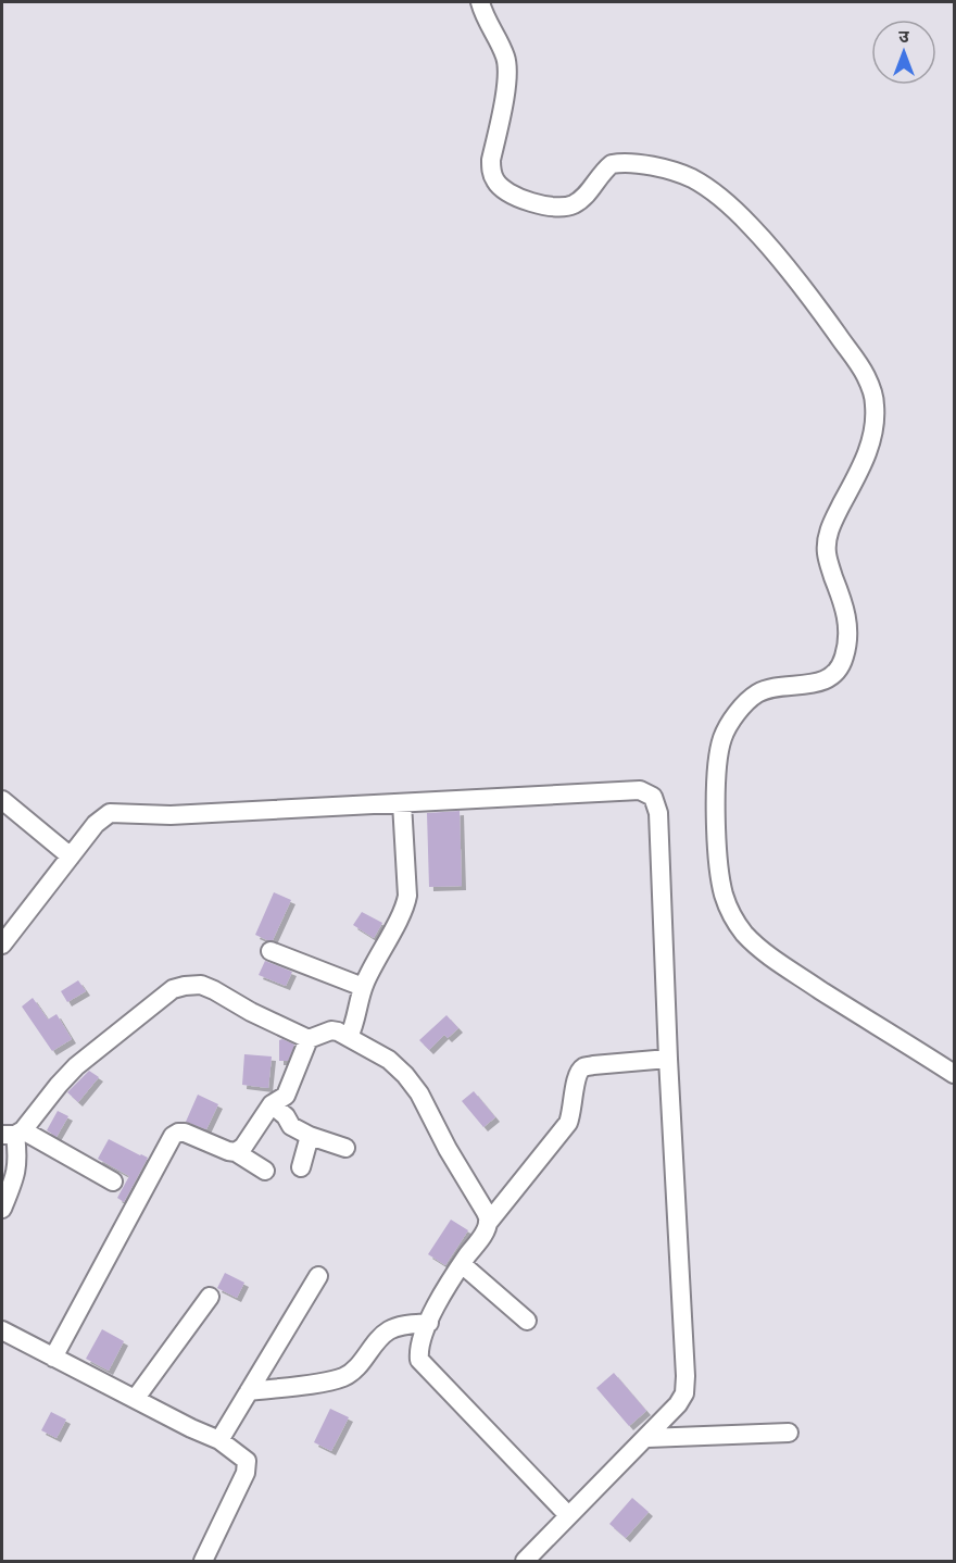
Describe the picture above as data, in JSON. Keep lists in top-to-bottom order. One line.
{"north":"top"}
